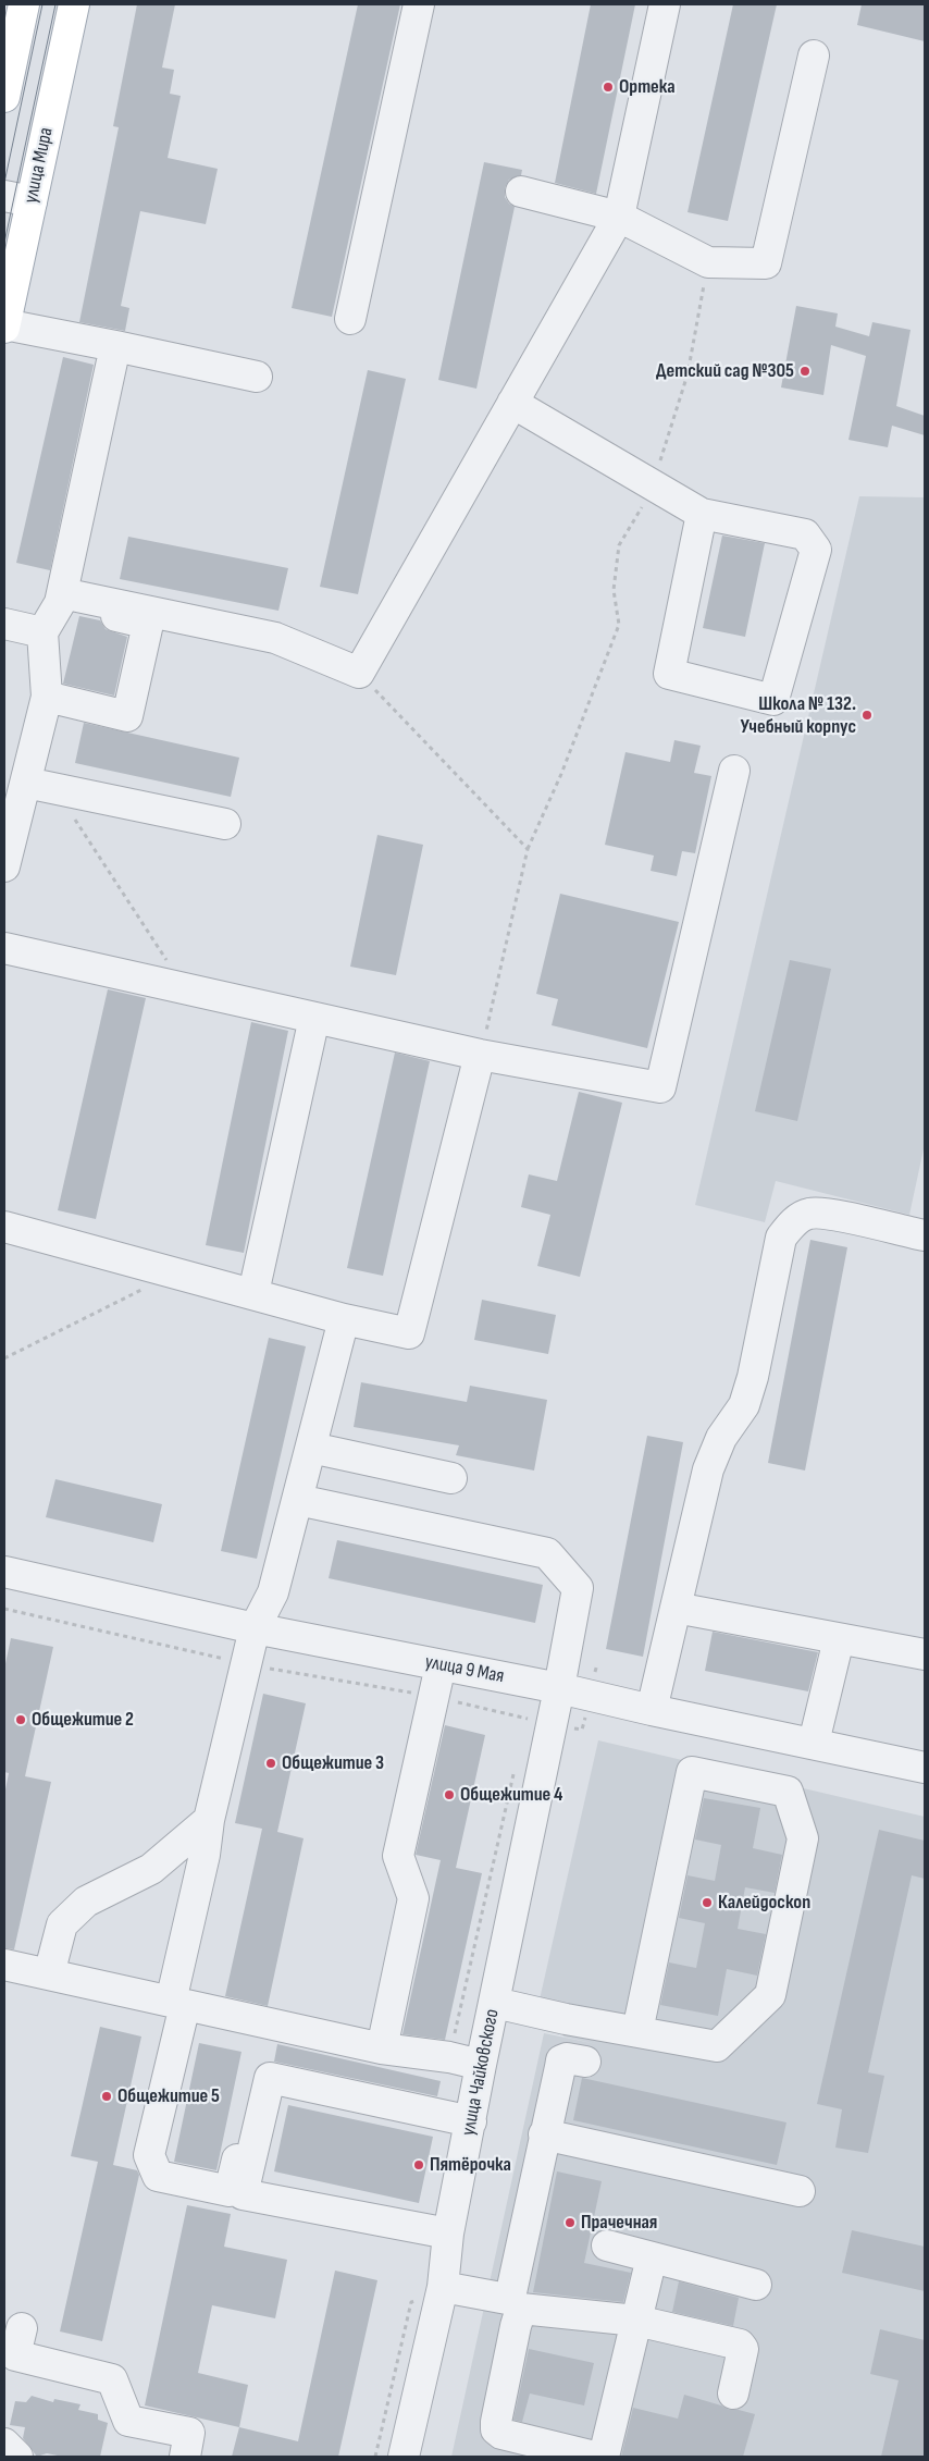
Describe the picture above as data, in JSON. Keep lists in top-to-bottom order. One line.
{"streets":{"main road":["улица Мира"],"street":["улица 9 Мая","улица Чайковского"]},"crossings":[["улица 9 Мая","улица Чайковского"]],"places":["Ортека","Детский сад №305","Школа № 132. Учебный корпус","Общежитие 2","Общежитие 3","Общежитие 4","Калейдоскоп","Общежитие 5","Пятёрочка","Прачечная"]}
